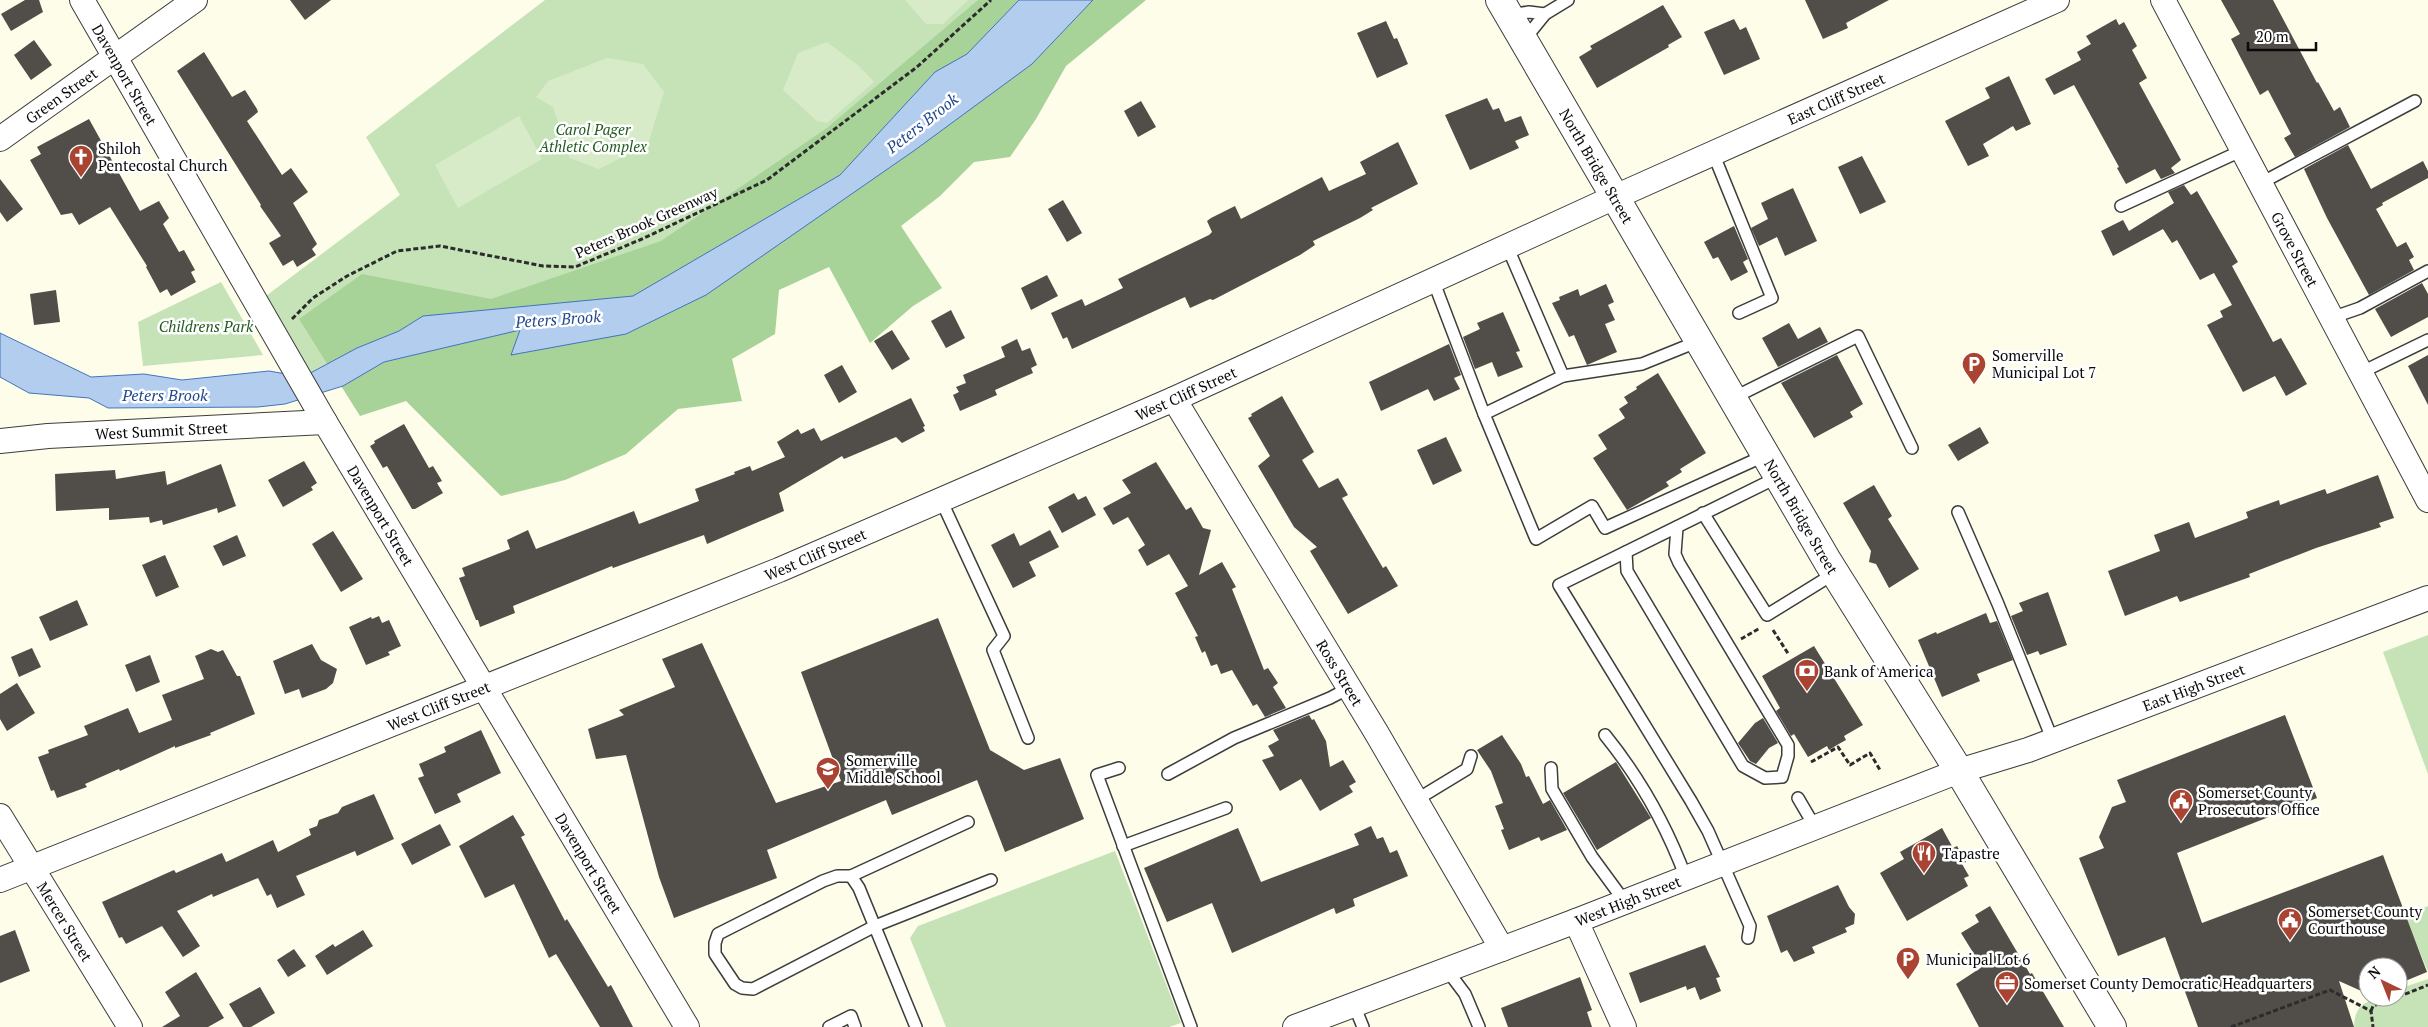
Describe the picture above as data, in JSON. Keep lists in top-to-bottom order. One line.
{"streets":{"street":["Davenport Street","Green Street","East Cliff Street","North Bridge Street","Grove Street","West Cliff Street","West Summit Street","Ross Street","East High Street","West High Street","Mercer Street"],"path":["Peters Brook Greenway"]},"crossings":[["Davenport Street","Green Street"],["Davenport Street","West Cliff Street"],["Davenport Street","West Summit Street"],["East Cliff Street","North Bridge Street"],["East Cliff Street","West Cliff Street"],["North Bridge Street","West Cliff Street"],["North Bridge Street","East High Street"],["North Bridge Street","West High Street"],["West Cliff Street","Ross Street"],["West Cliff Street","Mercer Street"],["Ross Street","West High Street"],["East High Street","West High Street"]],"water":["Peters Brook"],"parks":["Carol Pager Athletic Complex","Childrens Park"],"places":{"church":["Shiloh Pentecostal Church"],"parking":["Somerville Municipal Lot 7","Municipal Lot 6"],"bank":["Bank of America"],"school or university":["Somerville Middle School"],"public building":["Somerset County Prosecutors Office","Somerset County Courthouse"],"restaurant":["Tapastre"],"office":["Somerset County Democratic Headquarters"]},"scale_bar":"20 m","north":"top left"}
